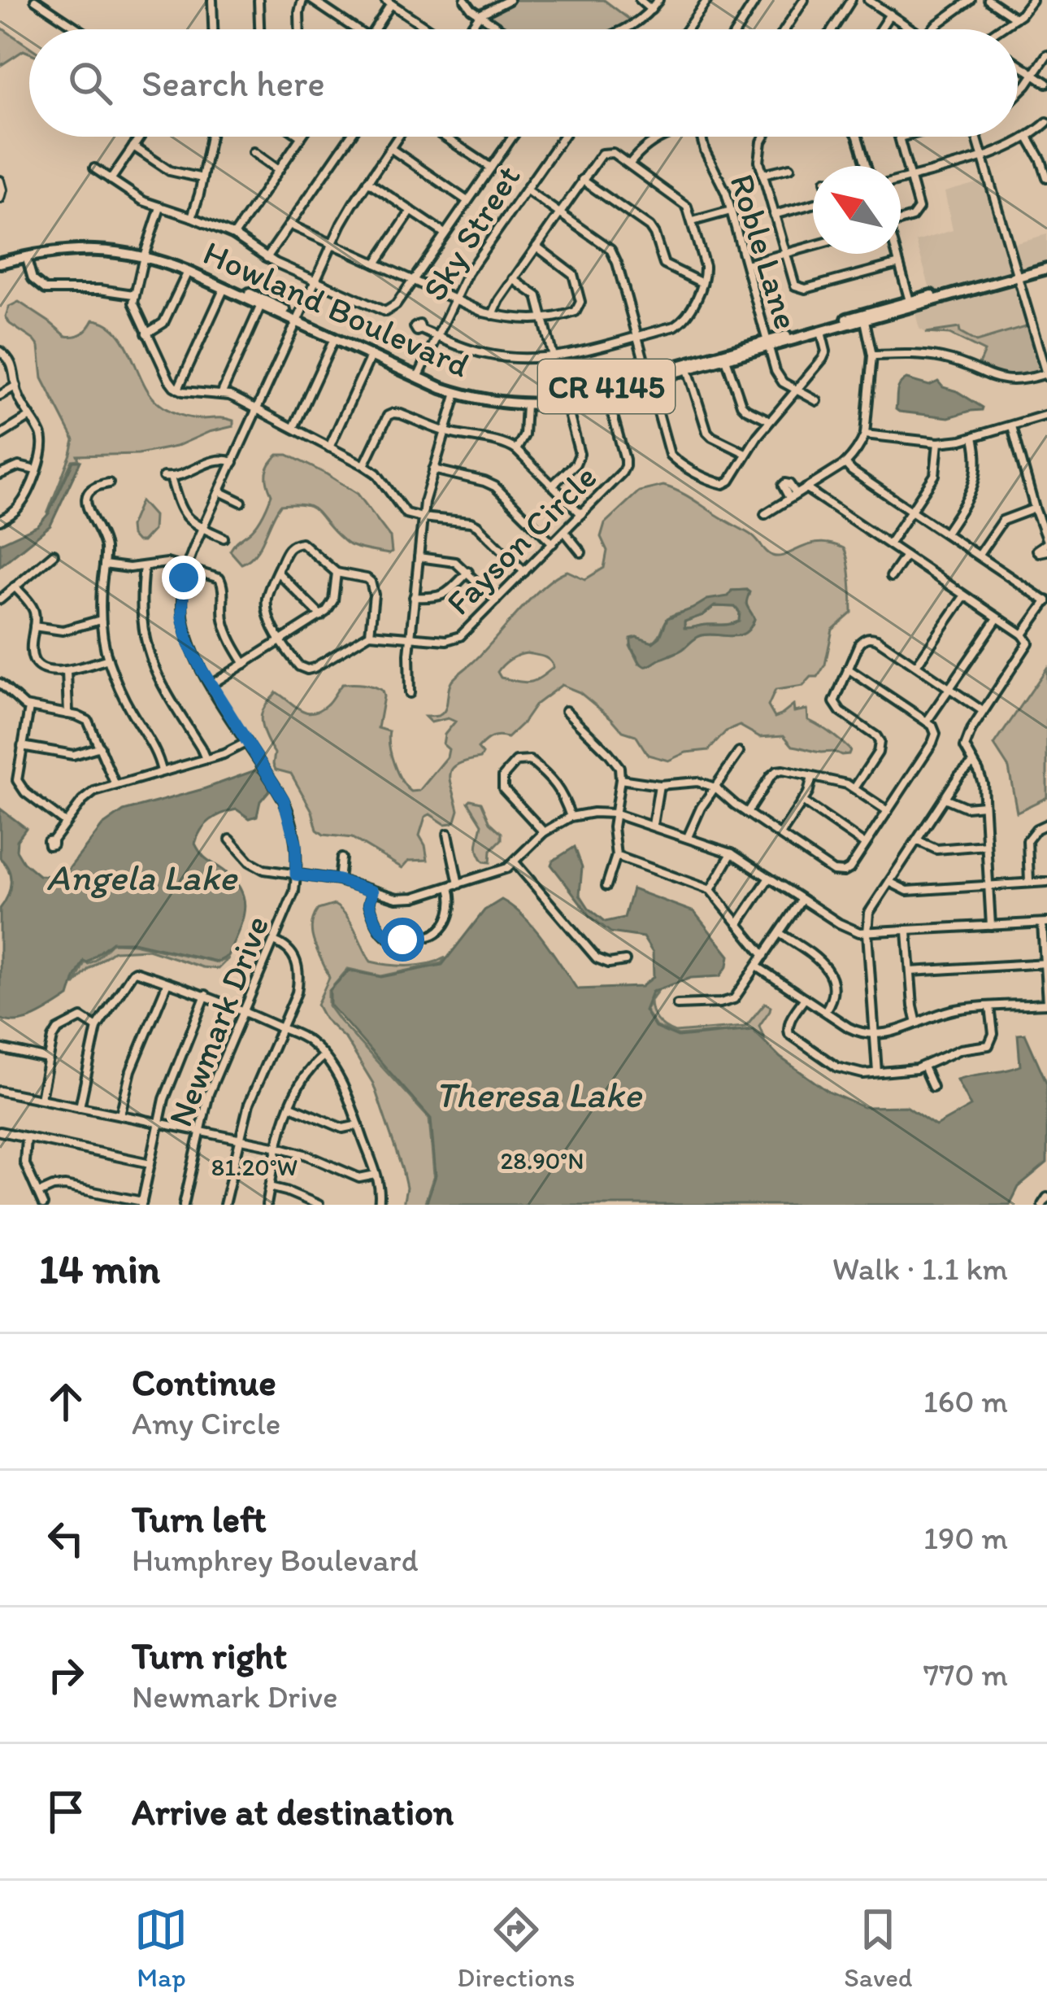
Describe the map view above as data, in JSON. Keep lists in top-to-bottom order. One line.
{"streets":{"main road":["Howland Boulevard","CR 4145"],"street":["Sky Street","Roble Lane","Fayson Circle","Newmark Drive"]},"crossings":[["Sky Street","Howland Boulevard"],["Roble Lane","Howland Boulevard"],["Howland Boulevard","Fayson Circle"],["Howland Boulevard","Newmark Drive"]],"water":["Angela Lake","Theresa Lake"],"north":"top left","page":{"search":"Search here","heading":["14 min","Walk · 1.1 km"],"list":[["Continue","Amy Circle","160 m"],["Turn left","Humphrey Boulevard","190 m"],["Turn right","Newmark Drive","770 m"],"Arrive at destination"],"nav":["Map","Directions","Saved"]},"coordinates":["28.90°N","81.20°W"]}
